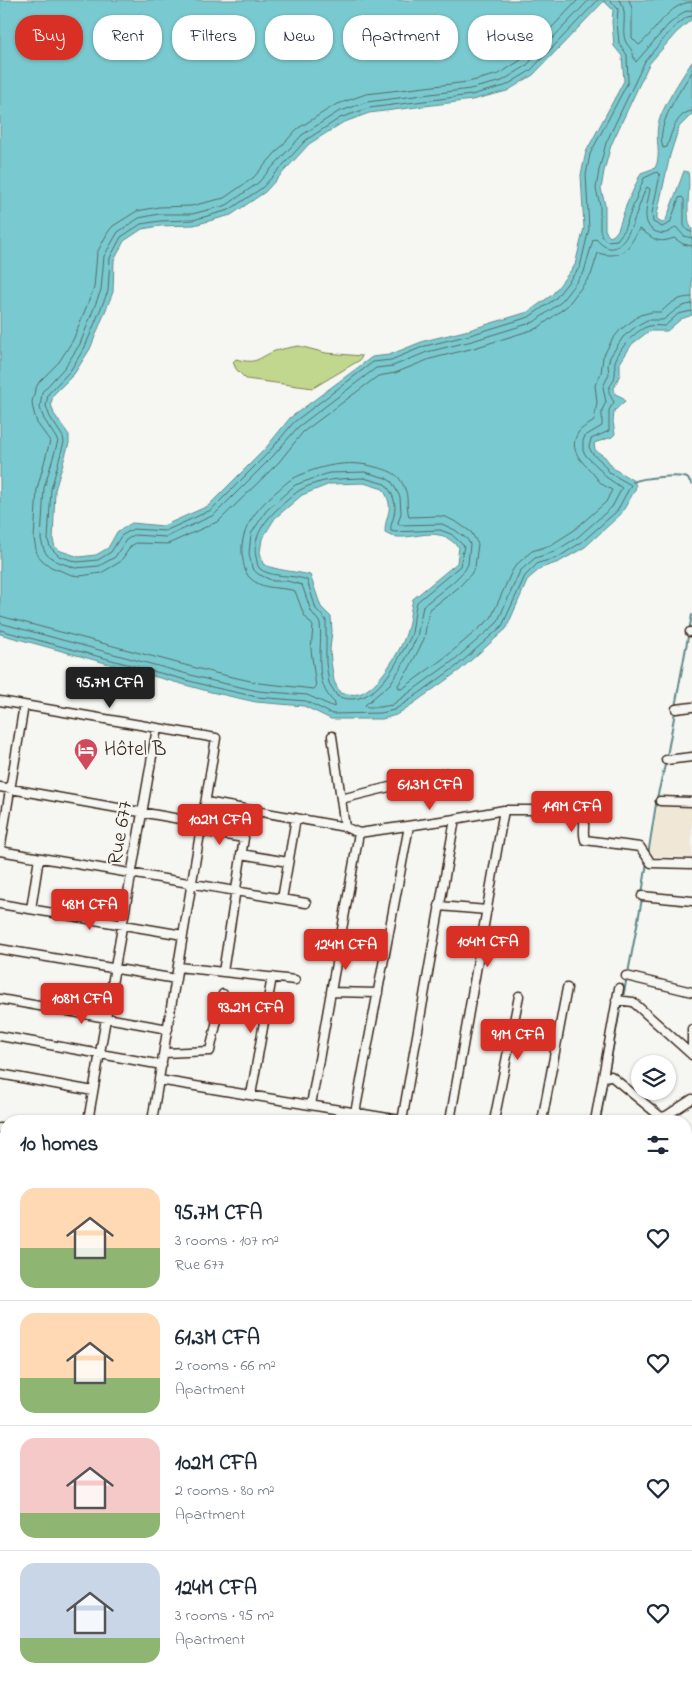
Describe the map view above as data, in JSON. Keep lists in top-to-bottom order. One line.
{"streets":{"street":["Rue 677"]},"places":{"hotel":["Hôtel B"]},"page":{"chip":["Buy","Rent","Filters","New","Apartment","House"],"price":["95.7M CFA","61.3M CFA","149M CFA","102M CFA","48M CFA","104M CFA","124M CFA","108M CFA","93.2M CFA","91M CFA"],"heading":"10 homes","list":[{"name":"95.7M CFA","note":"3 rooms · 107 m² · Rue 677"},{"name":"61.3M CFA","note":"2 rooms · 66 m² · Apartment"},{"name":"102M CFA","note":"2 rooms · 80 m² · Apartment"},{"name":"124M CFA","note":"3 rooms · 95 m² · Apartment"}]}}
